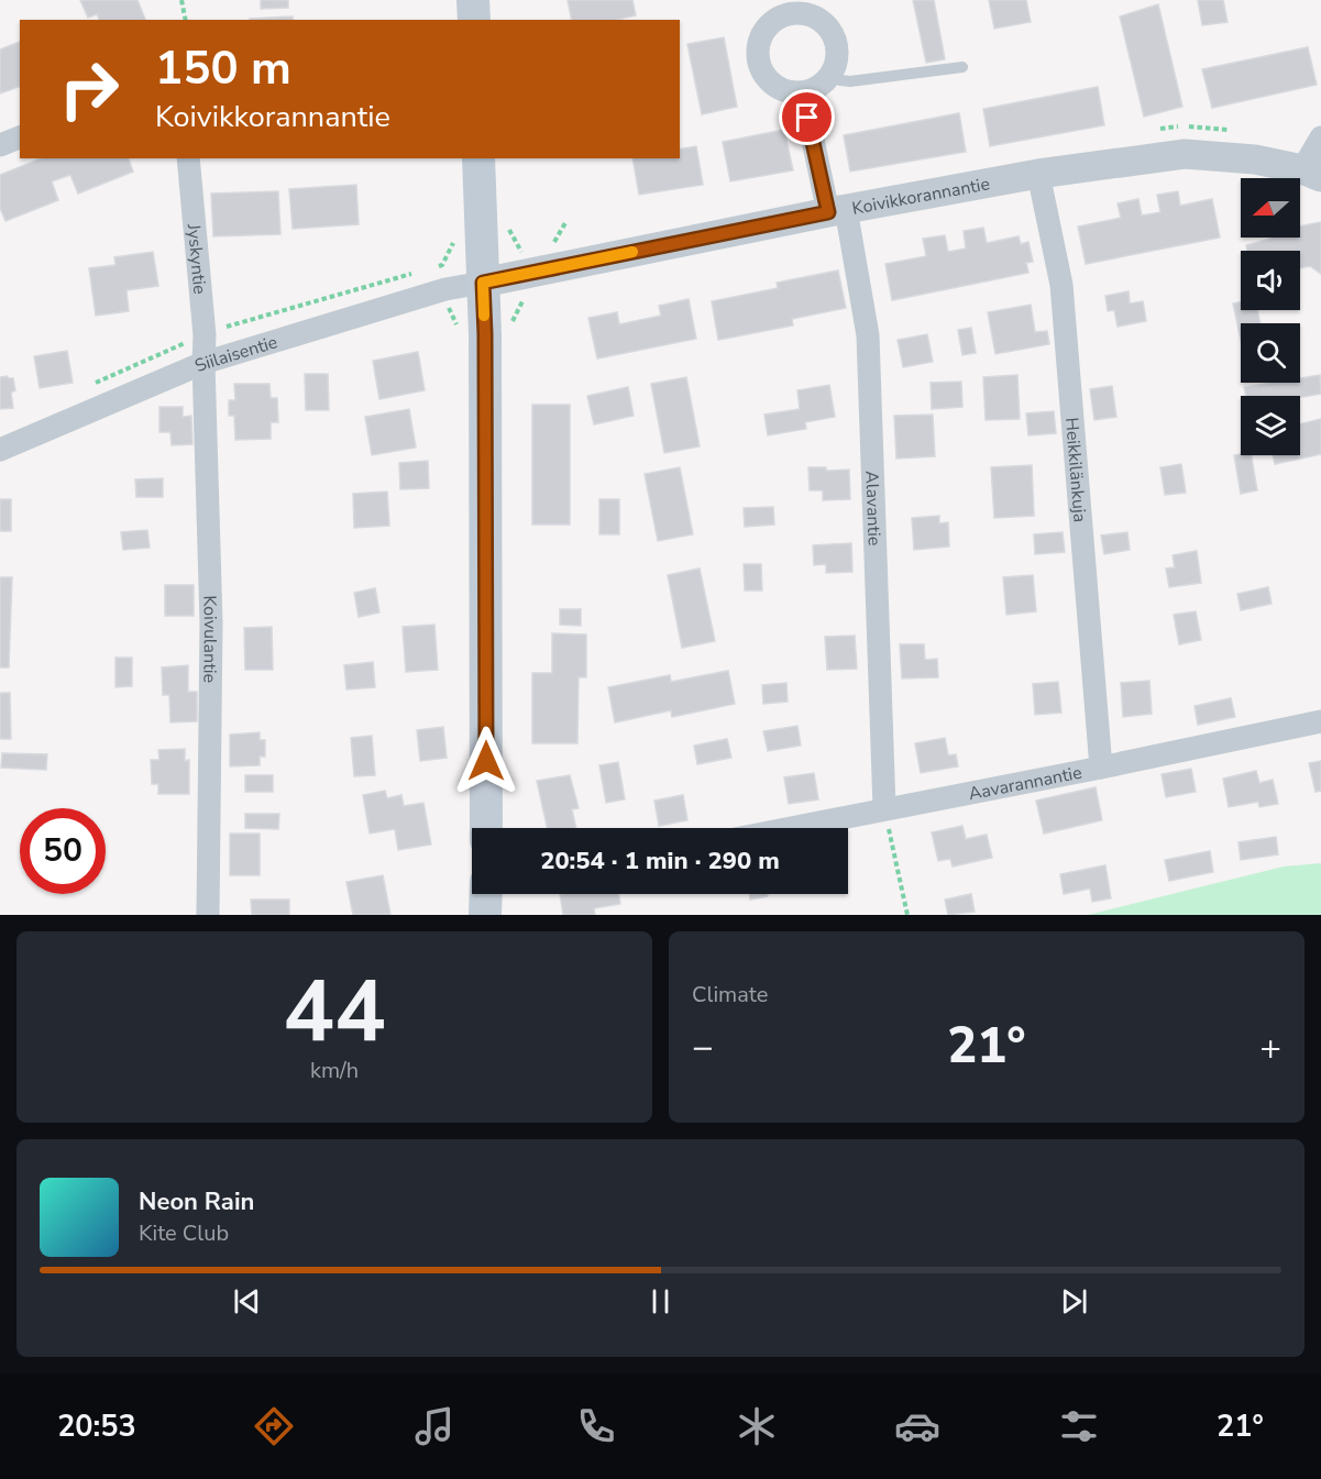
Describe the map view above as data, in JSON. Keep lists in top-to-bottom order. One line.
{"streets":{"street":["Koivikkorannantie","Jyskyntie","Siilaisentie","Heikkilänkuja","Alavantie","Koivulantie","Aavarannantie"]},"crossings":[["Koivikkorannantie","Siilaisentie"],["Koivikkorannantie","Heikkilänkuja"],["Koivikkorannantie","Alavantie"],["Jyskyntie","Siilaisentie"],["Jyskyntie","Koivulantie"],["Siilaisentie","Koivulantie"],["Heikkilänkuja","Aavarannantie"],["Alavantie","Aavarannantie"]],"north":"left","page":{"turn":["150 m","Koivikkorannantie"],"limit":"50","trip":"20:54 · 1 min · 290 m","tile":[["44","km/h"],"Climate"],"heat":["−","21°","+"],"song":["Neon Rain","Kite Club"],"tabs":["20:53","21°"]}}
